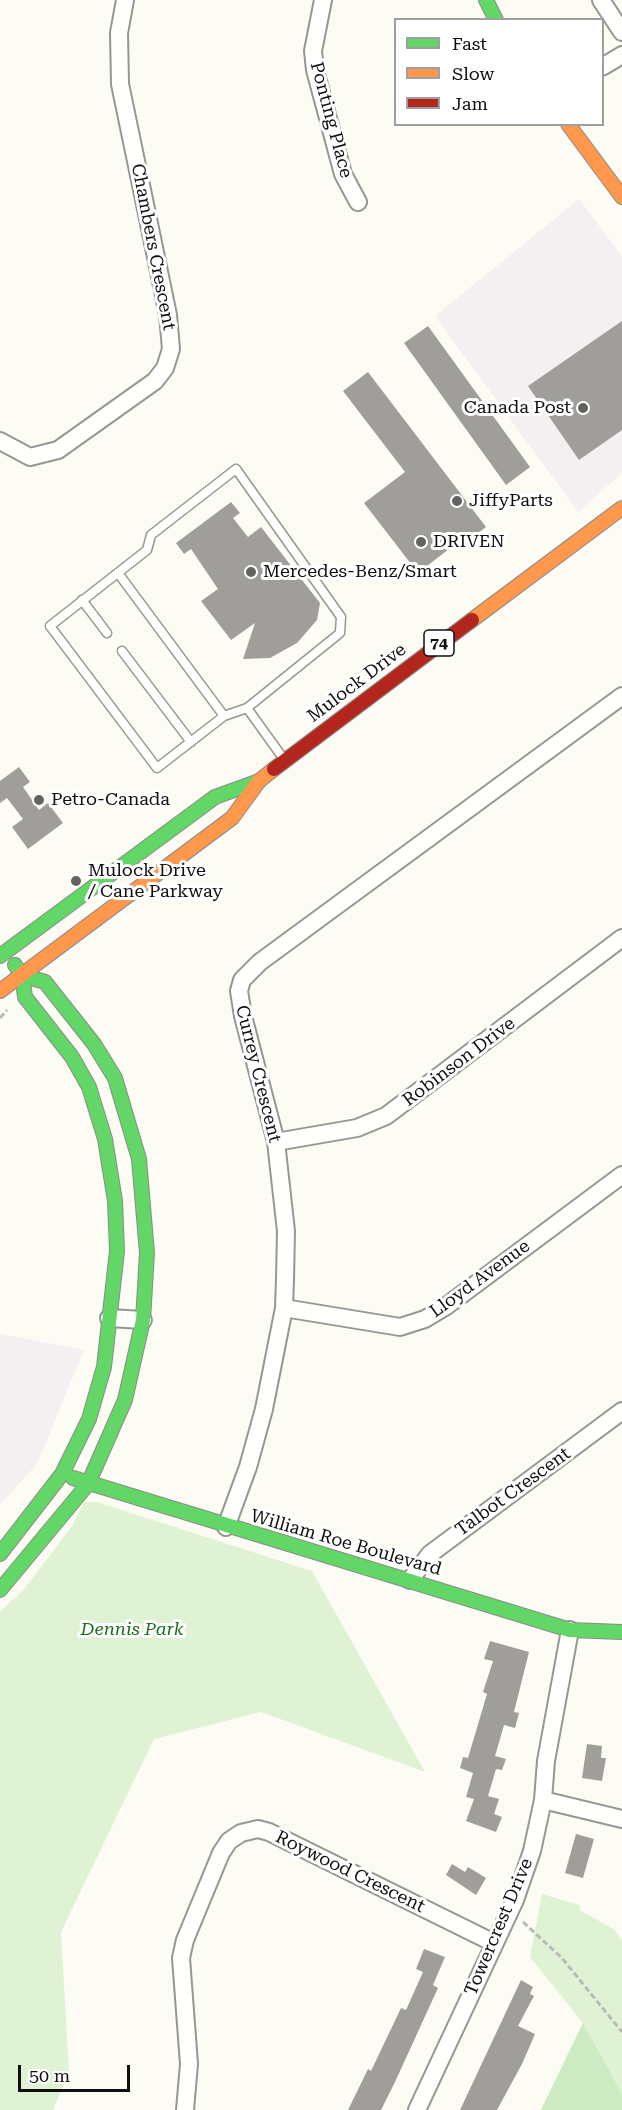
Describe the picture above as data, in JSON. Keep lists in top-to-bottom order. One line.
{"streets":{"main road":["74","Mulock Drive","William Roe Boulevard"],"street":["Ponting Place","Chambers Crescent","Robinson Drive","Currey Crescent","Lloyd Avenue","Talbot Crescent","Roywood Crescent","Towercrest Drive"]},"crossings":[["Robinson Drive","Currey Crescent"],["Currey Crescent","Lloyd Avenue"],["Currey Crescent","William Roe Boulevard"],["Talbot Crescent","William Roe Boulevard"],["William Roe Boulevard","Towercrest Drive"],["Roywood Crescent","Towercrest Drive"]],"parks":["Dennis Park"],"places":["Canada Post","JiffyParts","DRIVEN","Mercedes-Benz/Smart","Petro-Canada","Mulock Drive / Cane Parkway"],"legend":["Fast","Slow","Jam"],"scale_bar":"50 m"}
